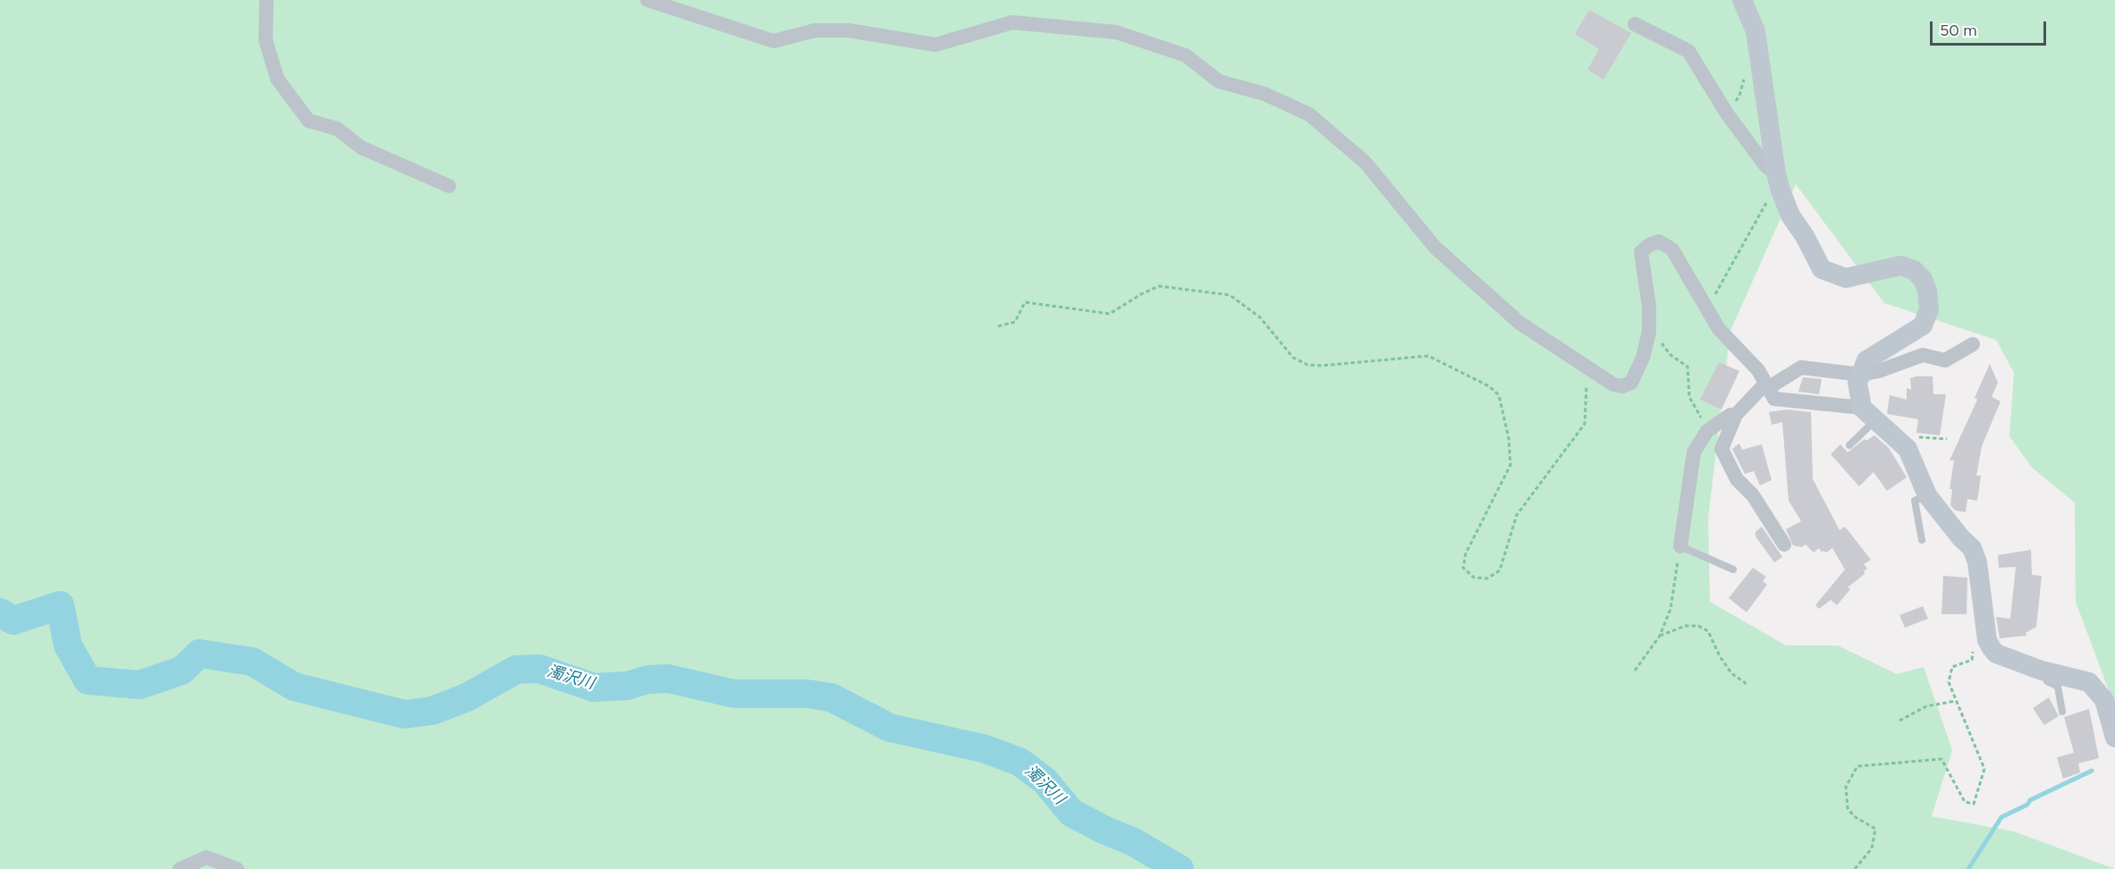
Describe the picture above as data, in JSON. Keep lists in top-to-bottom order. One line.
{"water":["濁沢川"],"scale_bar":"50 m"}
